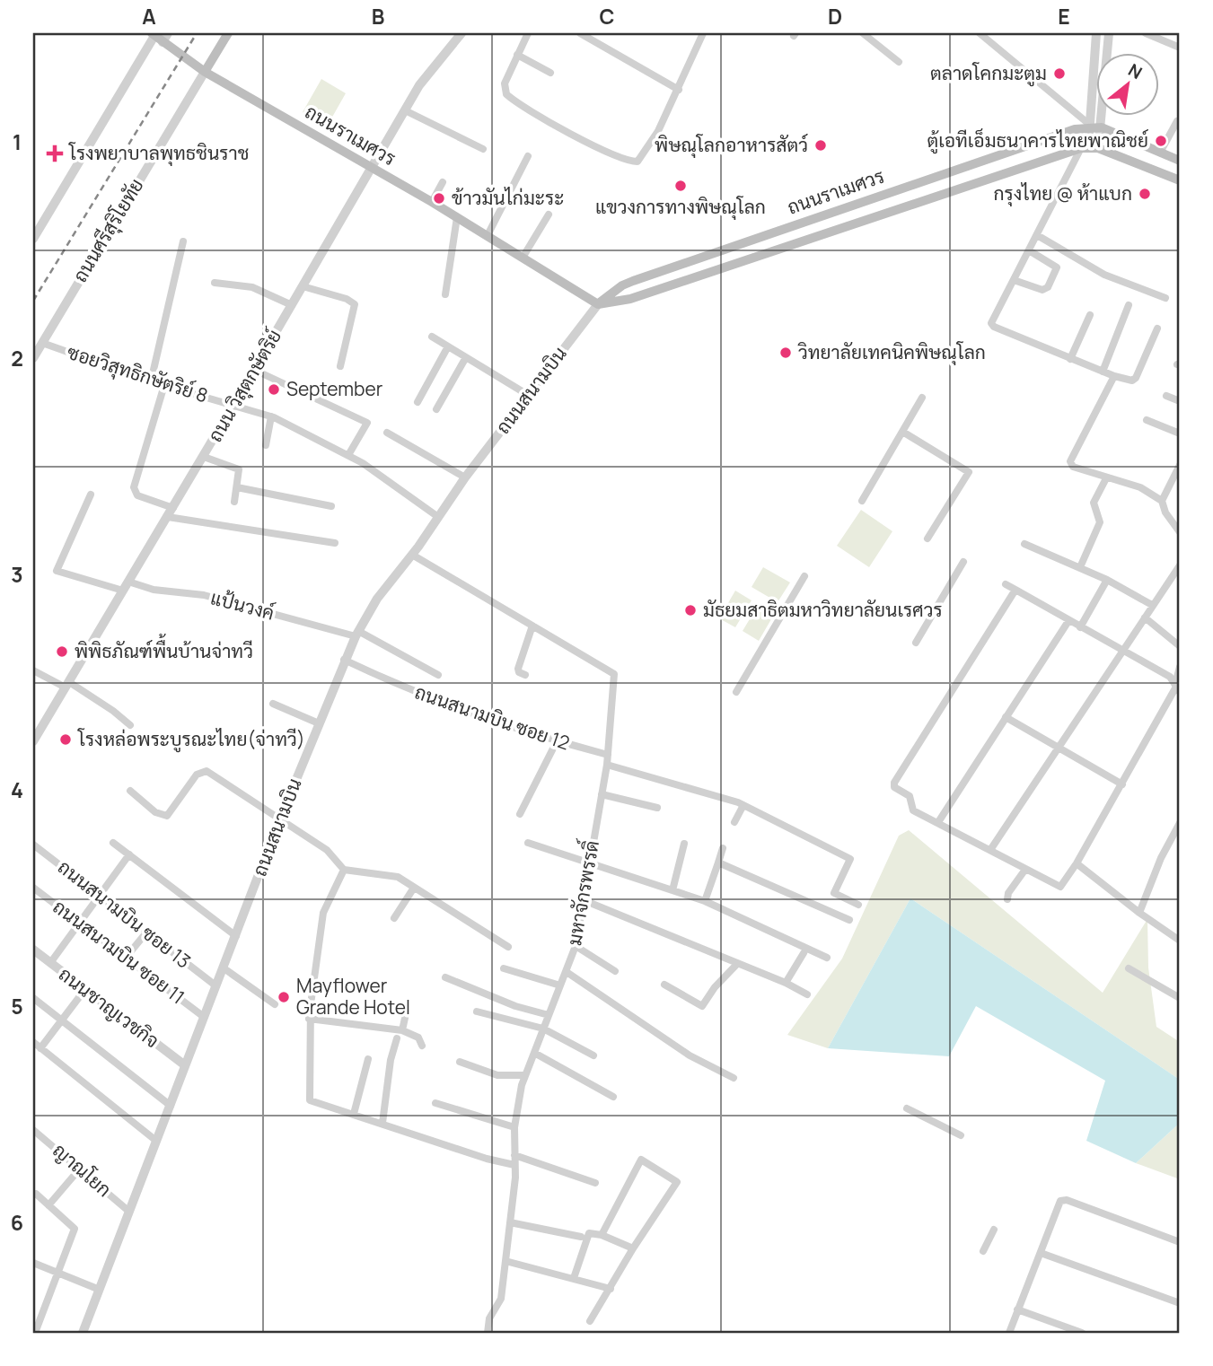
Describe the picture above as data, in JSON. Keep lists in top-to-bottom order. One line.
{"streets":{"main road":["ถนนราเมศวร"],"street":["ถนนศรีสุริโยทัย","ซอยวิสุทธิกษัตริย์ 8","ถนน วิสุตกษัตริย์","ถนนสนามบิน","แป้นวงค์","ถนนสนามบิน ซอย 12","มหาจักรพรรดิ์","ถนนสนามบิน ซอย 13","ถนนสนามบิน ซอย 11","ถนนชาญเวชกิจ","ญาณโยก"]},"crossings":[["ถนนราเมศวร","ถนนศรีสุริโยทัย"],["ถนนราเมศวร","ถนน วิสุตกษัตริย์"],["ถนนราเมศวร","ถนนสนามบิน"],["ถนนศรีสุริโยทัย","ซอยวิสุทธิกษัตริย์ 8"],["ซอยวิสุทธิกษัตริย์ 8","ถนน วิสุตกษัตริย์"],["ซอยวิสุทธิกษัตริย์ 8","ถนนสนามบิน"],["ถนน วิสุตกษัตริย์","แป้นวงค์"],["ถนนสนามบิน","แป้นวงค์"],["ถนนสนามบิน","ถนนสนามบิน ซอย 12"],["ถนนสนามบิน","มหาจักรพรรดิ์"],["ถนนสนามบิน","ถนนสนามบิน ซอย 13"],["ถนนสนามบิน","ถนนสนามบิน ซอย 11"],["ถนนสนามบิน","ถนนชาญเวชกิจ"],["ถนนสนามบิน","ญาณโยก"],["ถนนสนามบิน ซอย 12","มหาจักรพรรดิ์"]],"places":{"other":["ตลาดโคกมะตูม","ตู้เอทีเอ็มธนาคารไทยพาณิชย์","พิษณุโลกอาหารสัตว์","แขวงการทางพิษณุโลก","กรุงไทย @ ห้าแบก","ข้าวมันไก่มะระ","วิทยาลัยเทคนิคพิษณุโลก","September","มัธยมสาธิตมหาวิทยาลัยนเรศวร","พิพิธภัณฑ์พื้นบ้านจ่าทวี","โรงหล่อพระบูรณะไทย(จ่าทวี)","Mayflower Grande Hotel"],"health":["โรงพยาบาลพุทธชินราช"]},"north":"top right","grid":{"columns":["A","B","C","D","E"],"rows":["1","2","3","4","5","6"]}}
